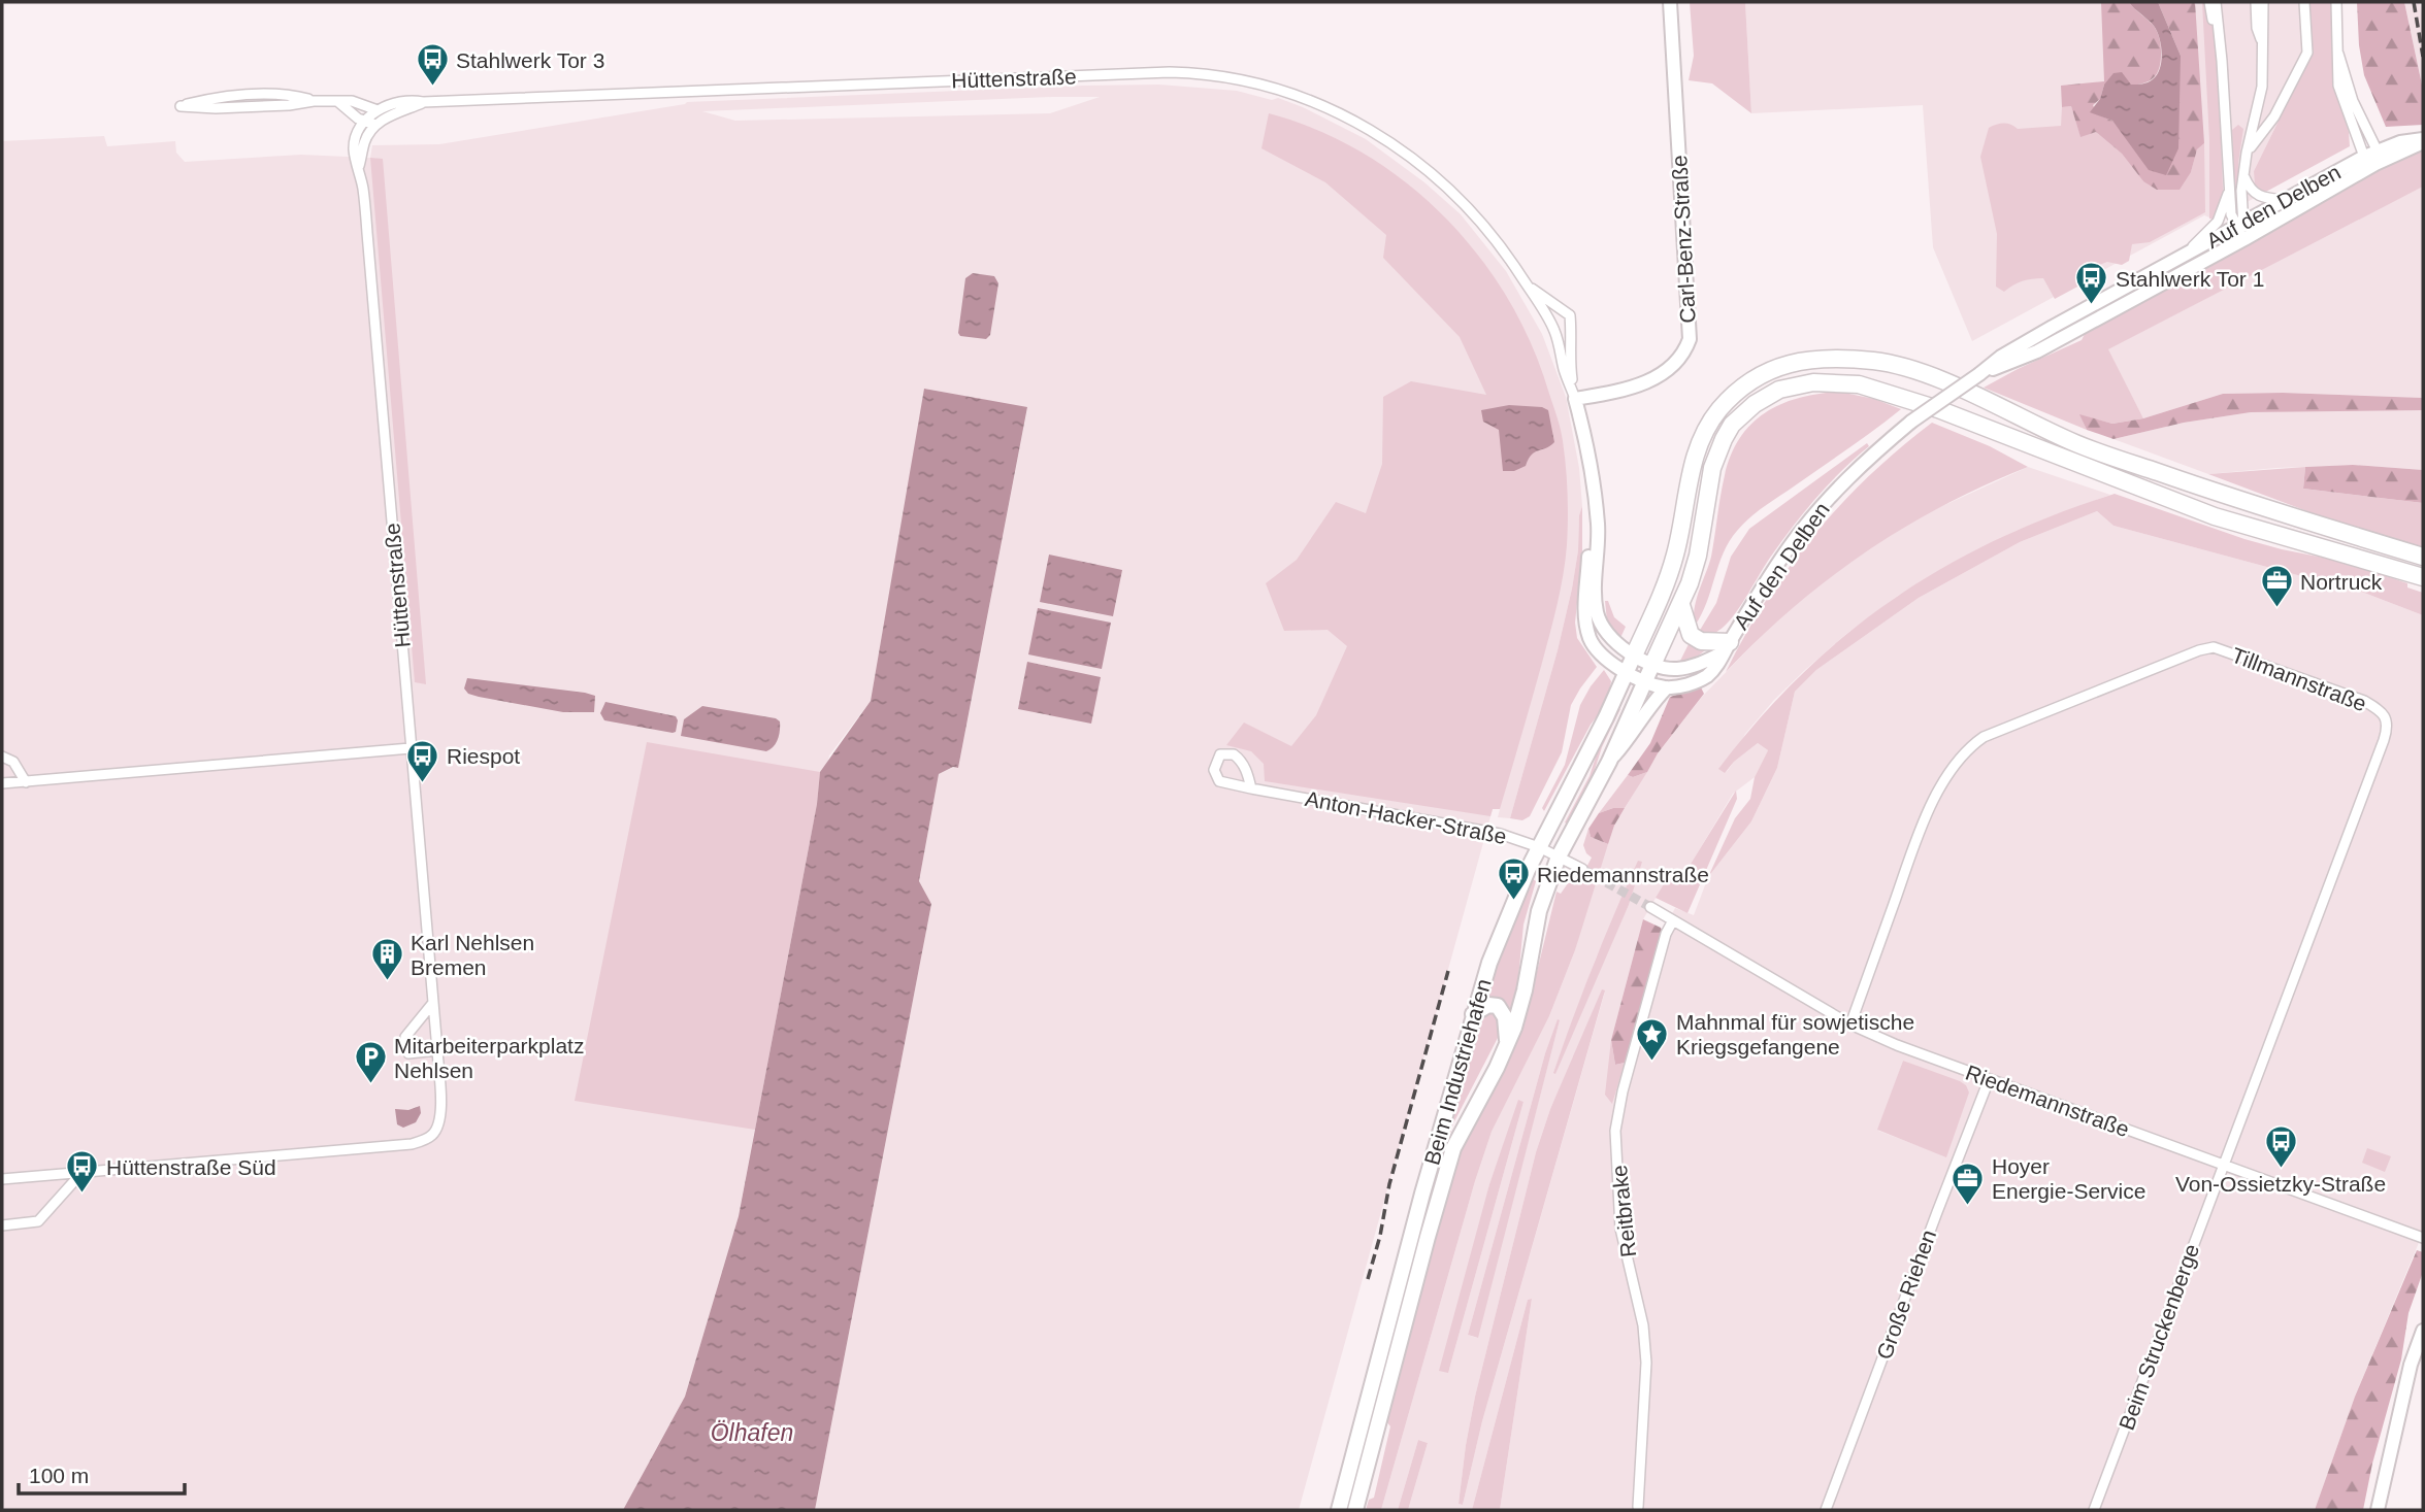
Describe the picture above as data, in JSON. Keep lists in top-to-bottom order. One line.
{"streets":{"main road":["Hüttenstraße","Auf den Delben","Carl-Benz-Straße","Beim Industriehafen"],"street":["Tillmannstraße","Anton-Hacker-Straße","Riedemannstraße","Reitbrake","Große Riehen","Beim Struckenberge"]},"crossings":[["Hüttenstraße","Auf den Delben"],["Hüttenstraße","Carl-Benz-Straße"],["Hüttenstraße","Beim Industriehafen"],["Auf den Delben","Beim Industriehafen"],["Tillmannstraße","Riedemannstraße"],["Tillmannstraße","Beim Struckenberge"],["Anton-Hacker-Straße","Beim Industriehafen"],["Riedemannstraße","Reitbrake"],["Riedemannstraße","Große Riehen"],["Riedemannstraße","Beim Struckenberge"]],"water":["Ölhafen"],"places":{"bus stop":["Stahlwerk Tor 3","Stahlwerk Tor 1","Riespot","Riedemannstraße","Von-Ossietzky-Straße","Hüttenstraße Süd"],"office":["Nortruck","Hoyer Energie-Service"],"building":["Karl Nehlsen Bremen"],"place":["Mahnmal für sowjetische Kriegsgefangene"],"parking":["Mitarbeiterparkplatz Nehlsen"]},"scale_bar":"100 m"}
